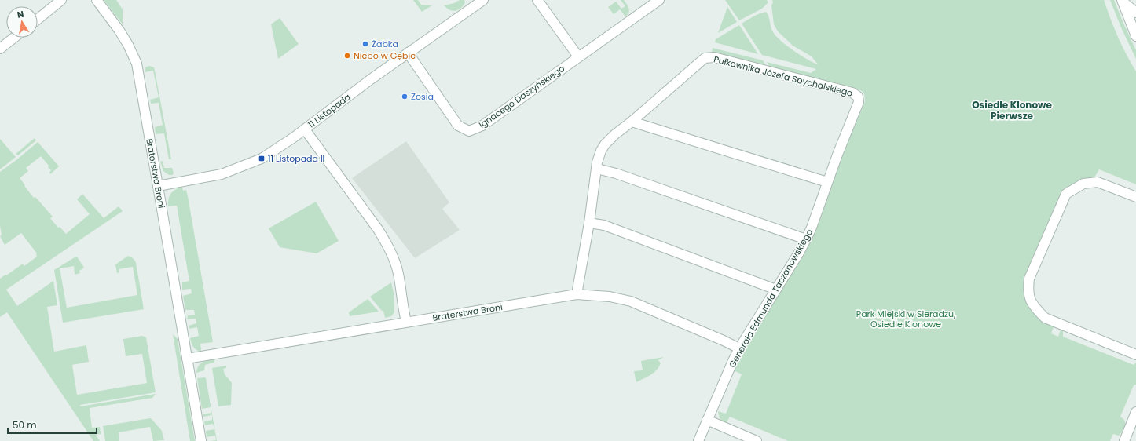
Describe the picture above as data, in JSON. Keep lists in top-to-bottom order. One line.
{"streets":{"street":["Pułkownika Józefa Spychalskiego","Ignacego Daszyńskiego","11 Listopada","Braterstwa Broni","Generała Edmunda Taczanowskiego"]},"crossings":[["Pułkownika Józefa Spychalskiego","Braterstwa Broni"],["Pułkownika Józefa Spychalskiego","Generała Edmunda Taczanowskiego"],["Ignacego Daszyńskiego","11 Listopada"],["11 Listopada","Braterstwa Broni"],["Braterstwa Broni","Generała Edmunda Taczanowskiego"]],"districts":["Osiedle Klonowe Pierwsze"],"parks":["Park Miejski w Sieradzu, Osiedle Klonowe"],"places":{"other":["Żabka","Niebo w Gębie","Zosia"],"transit":["11 Listopada II"]},"scale_bar":"50 m","north":"top"}
